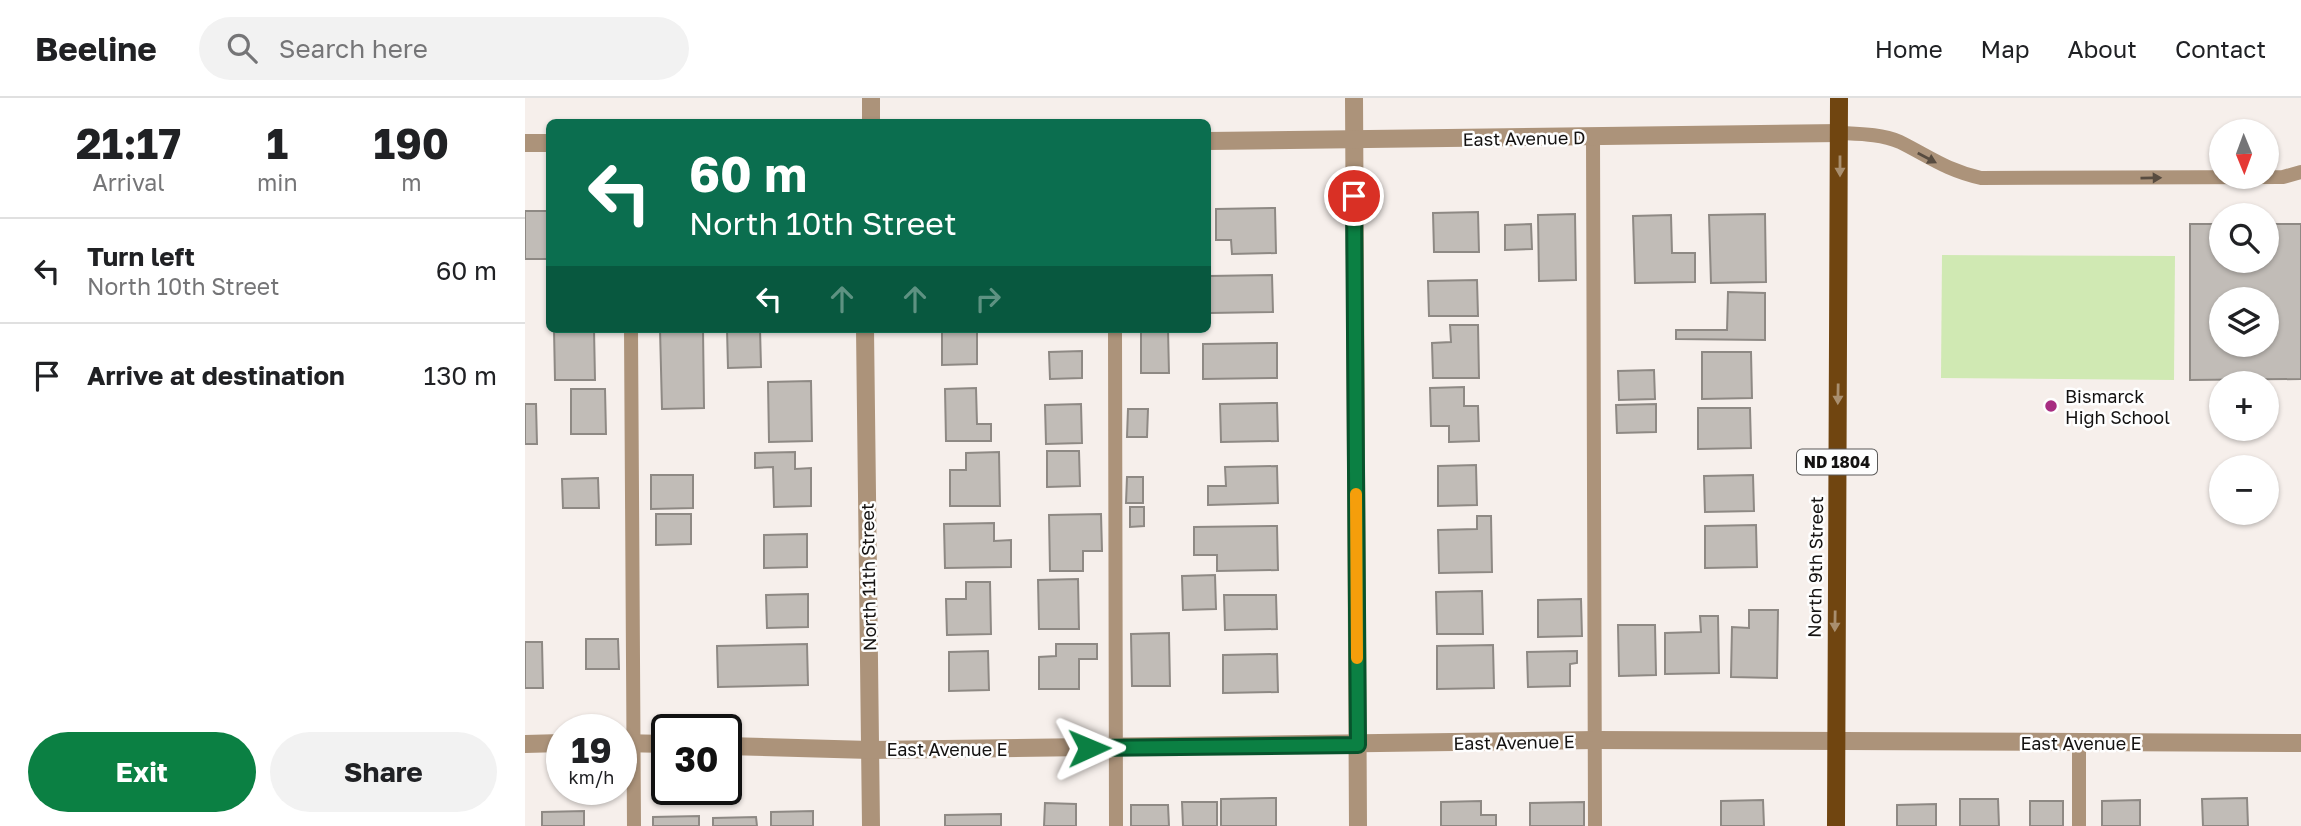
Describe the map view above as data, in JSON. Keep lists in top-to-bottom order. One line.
{"streets":{"main road":["ND 1804","North 9th Street"],"street":["East Avenue D","North 11th Street","East Avenue E"]},"crossings":[["East Avenue D","North 9th Street"],["North 9th Street","East Avenue E"],["North 11th Street","East Avenue E"]],"one_way":["North 9th Street"],"places":["Bismarck High School"],"north":"bottom","page":{"header":"Beeline","search":"Search here","nav":["Home","Map","About","Contact"],"eta":["21:17","Arrival","1","min","190","m"],"map_buttons":["+","−"],"turn":["60 m","North 10th Street"],"list":[{"name":"Turn left","note":"North 10th Street","value":"60 m"},{"name":"Arrive at destination","value":"130 m"}],"speed":"19 km/h","limit":"30","buttons":["Exit","Share"]}}
